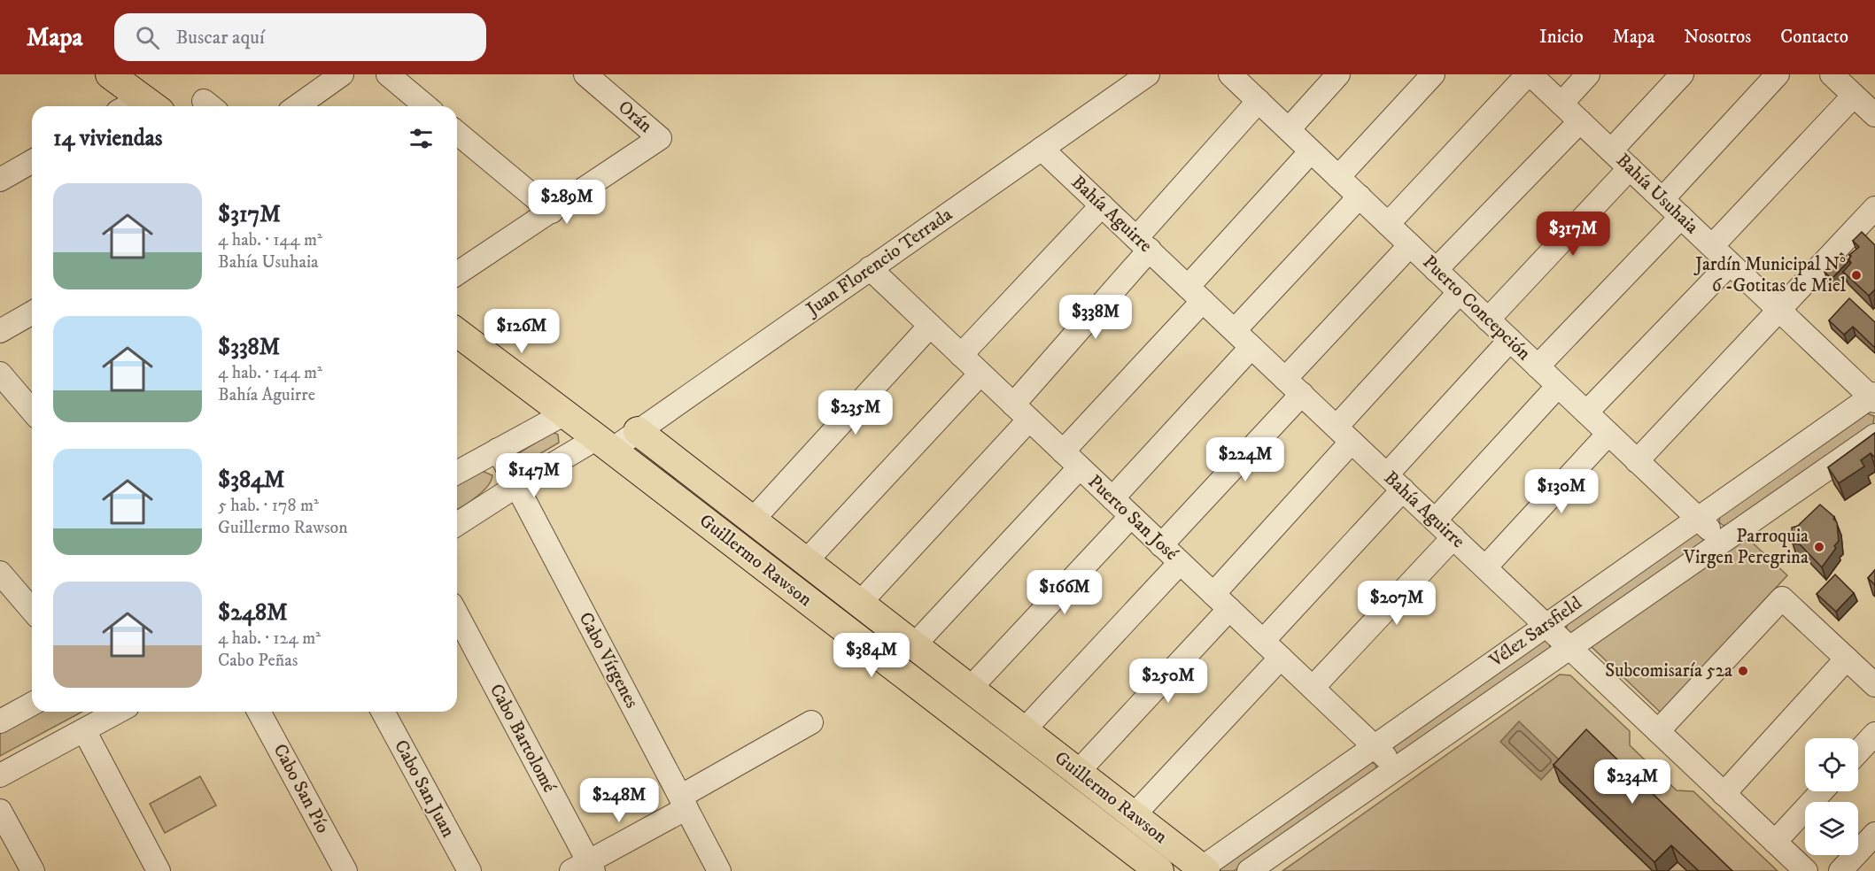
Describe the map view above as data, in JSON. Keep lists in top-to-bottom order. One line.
{"streets":{"main road":["Guillermo Rawson"],"street":["Orán","Bahía Usuhaia","Bahía Aguirre","Juan Florencio Terrada","Puerto Concepción","Puerto San José","Vélez Sarsfield","Cabo Vírgenes","Cabo Bartolomé","Cabo San Pío","Cabo San Juan"]},"crossings":[["Bahía Usuhaia","Vélez Sarsfield"],["Bahía Aguirre","Juan Florencio Terrada"],["Bahía Aguirre","Vélez Sarsfield"],["Juan Florencio Terrada","Puerto San José"],["Juan Florencio Terrada","Guillermo Rawson"],["Juan Florencio Terrada","Cabo Vírgenes"],["Puerto Concepción","Vélez Sarsfield"],["Puerto San José","Vélez Sarsfield"],["Guillermo Rawson","Vélez Sarsfield"]],"places":["Jardín Municipal N° 6 -Gotitas de Miel","Parroquia Virgen Peregrina","Subcomisaría 52a"],"page":{"header":"Mapa","search":"Buscar aquí","nav":["Inicio","Mapa","Nosotros","Contacto"],"heading":"14 viviendas","list":[{"name":"$317M","note":"4 hab. · 144 m² · Bahía Usuhaia"},{"name":"$338M","note":"4 hab. · 144 m² · Bahía Aguirre"},{"name":"$384M","note":"5 hab. · 178 m² · Guillermo Rawson"},{"name":"$248M","note":"4 hab. · 124 m² · Cabo Peñas"}],"price":["$289M","$317M","$338M","$126M","$235M","$224M","$147M","$130M","$166M","$207M","$384M","$250M","$234M","$248M"]}}
